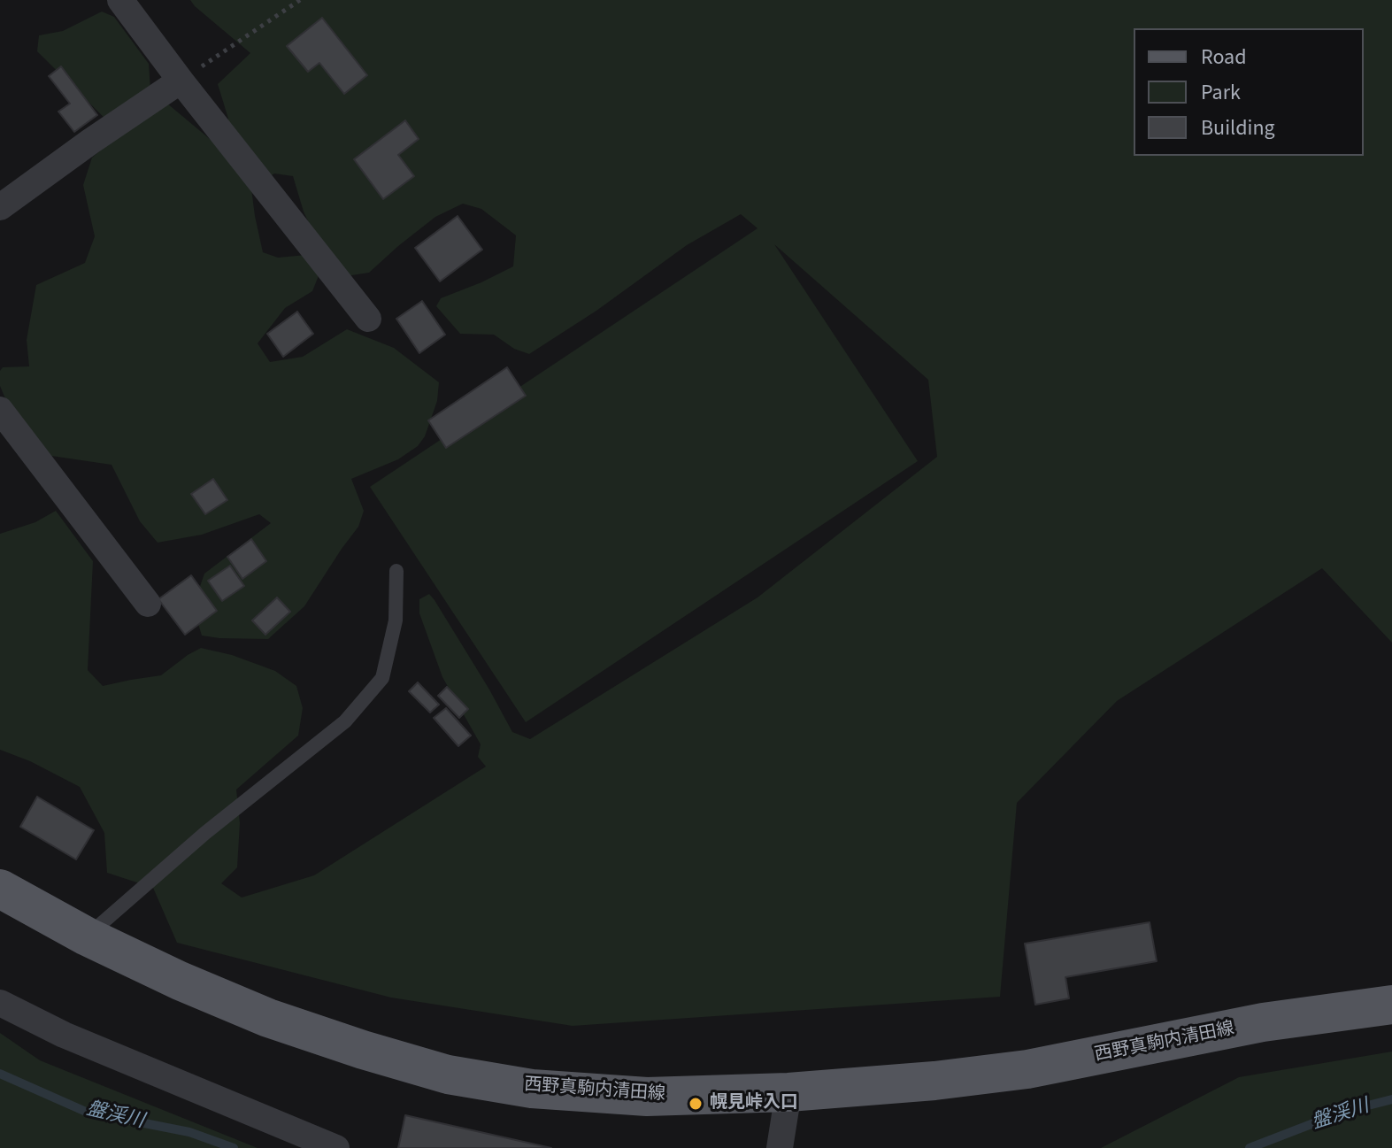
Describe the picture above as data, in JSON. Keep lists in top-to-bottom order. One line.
{"streets":{"main road":["西野真駒内清田線"]},"water":["盤渓川"],"places":["幌見峠入口"],"legend":["Road","Park","Building"]}
